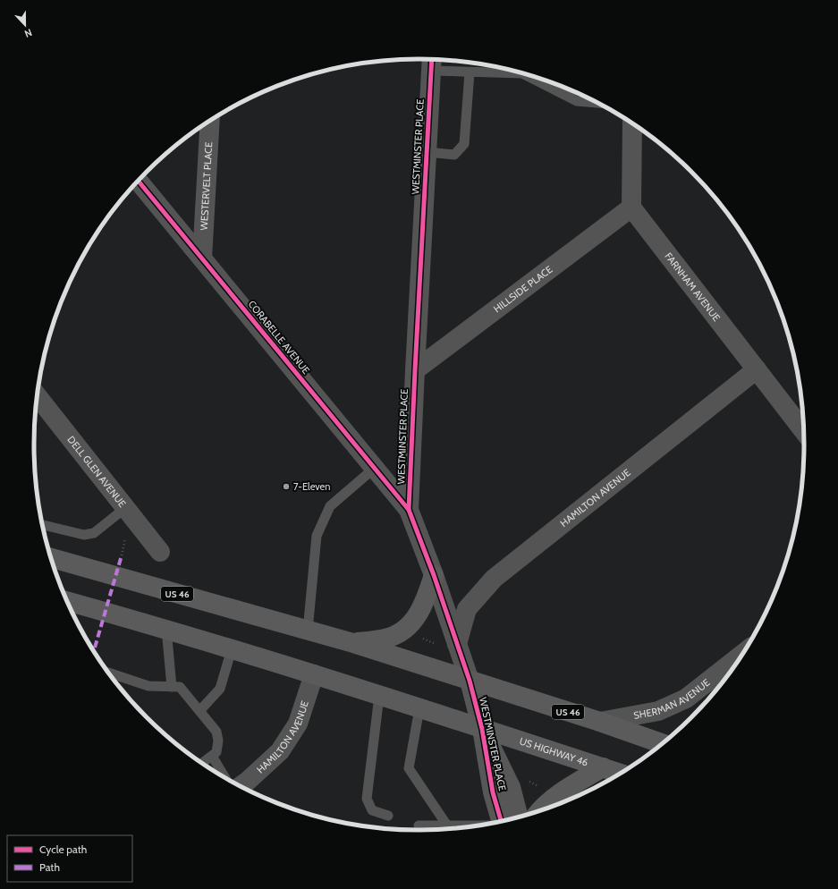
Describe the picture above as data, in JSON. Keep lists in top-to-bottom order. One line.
{"streets":{"highway":["US 46","US HIGHWAY 46"],"street":["WESTMINSTER PLACE","WESTERVELT PLACE","FARNHAM AVENUE","HILLSIDE PLACE","CORABELLE AVENUE","DELL GLEN AVENUE","HAMILTON AVENUE","SHERMAN AVENUE"]},"crossings":[["WESTMINSTER PLACE","HILLSIDE PLACE"],["WESTMINSTER PLACE","CORABELLE AVENUE"],["WESTMINSTER PLACE","HAMILTON AVENUE"],["WESTMINSTER PLACE","US 46"],["WESTMINSTER PLACE","US HIGHWAY 46"],["WESTERVELT PLACE","CORABELLE AVENUE"],["FARNHAM AVENUE","HILLSIDE PLACE"],["FARNHAM AVENUE","HAMILTON AVENUE"],["HAMILTON AVENUE","US HIGHWAY 46"],["US 46","SHERMAN AVENUE"]],"places":["7-Eleven"],"legend":["Cycle path","Path"],"north":"bottom"}
